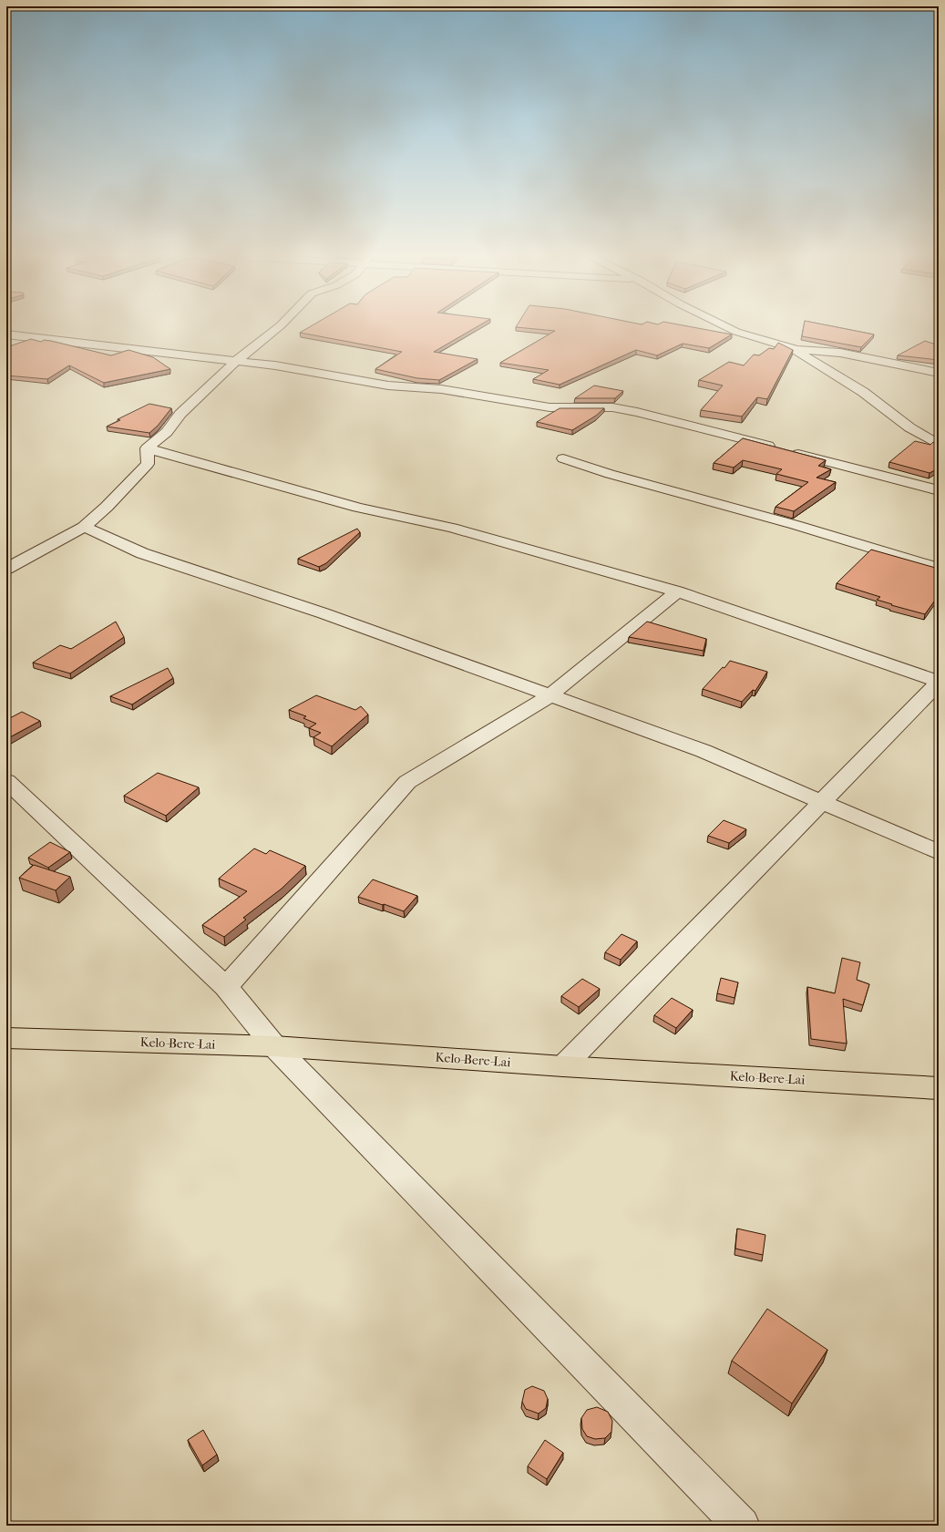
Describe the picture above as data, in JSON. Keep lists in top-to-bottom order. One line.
{"streets":{"main road":["Kelo-Bere-Lai"]}}
